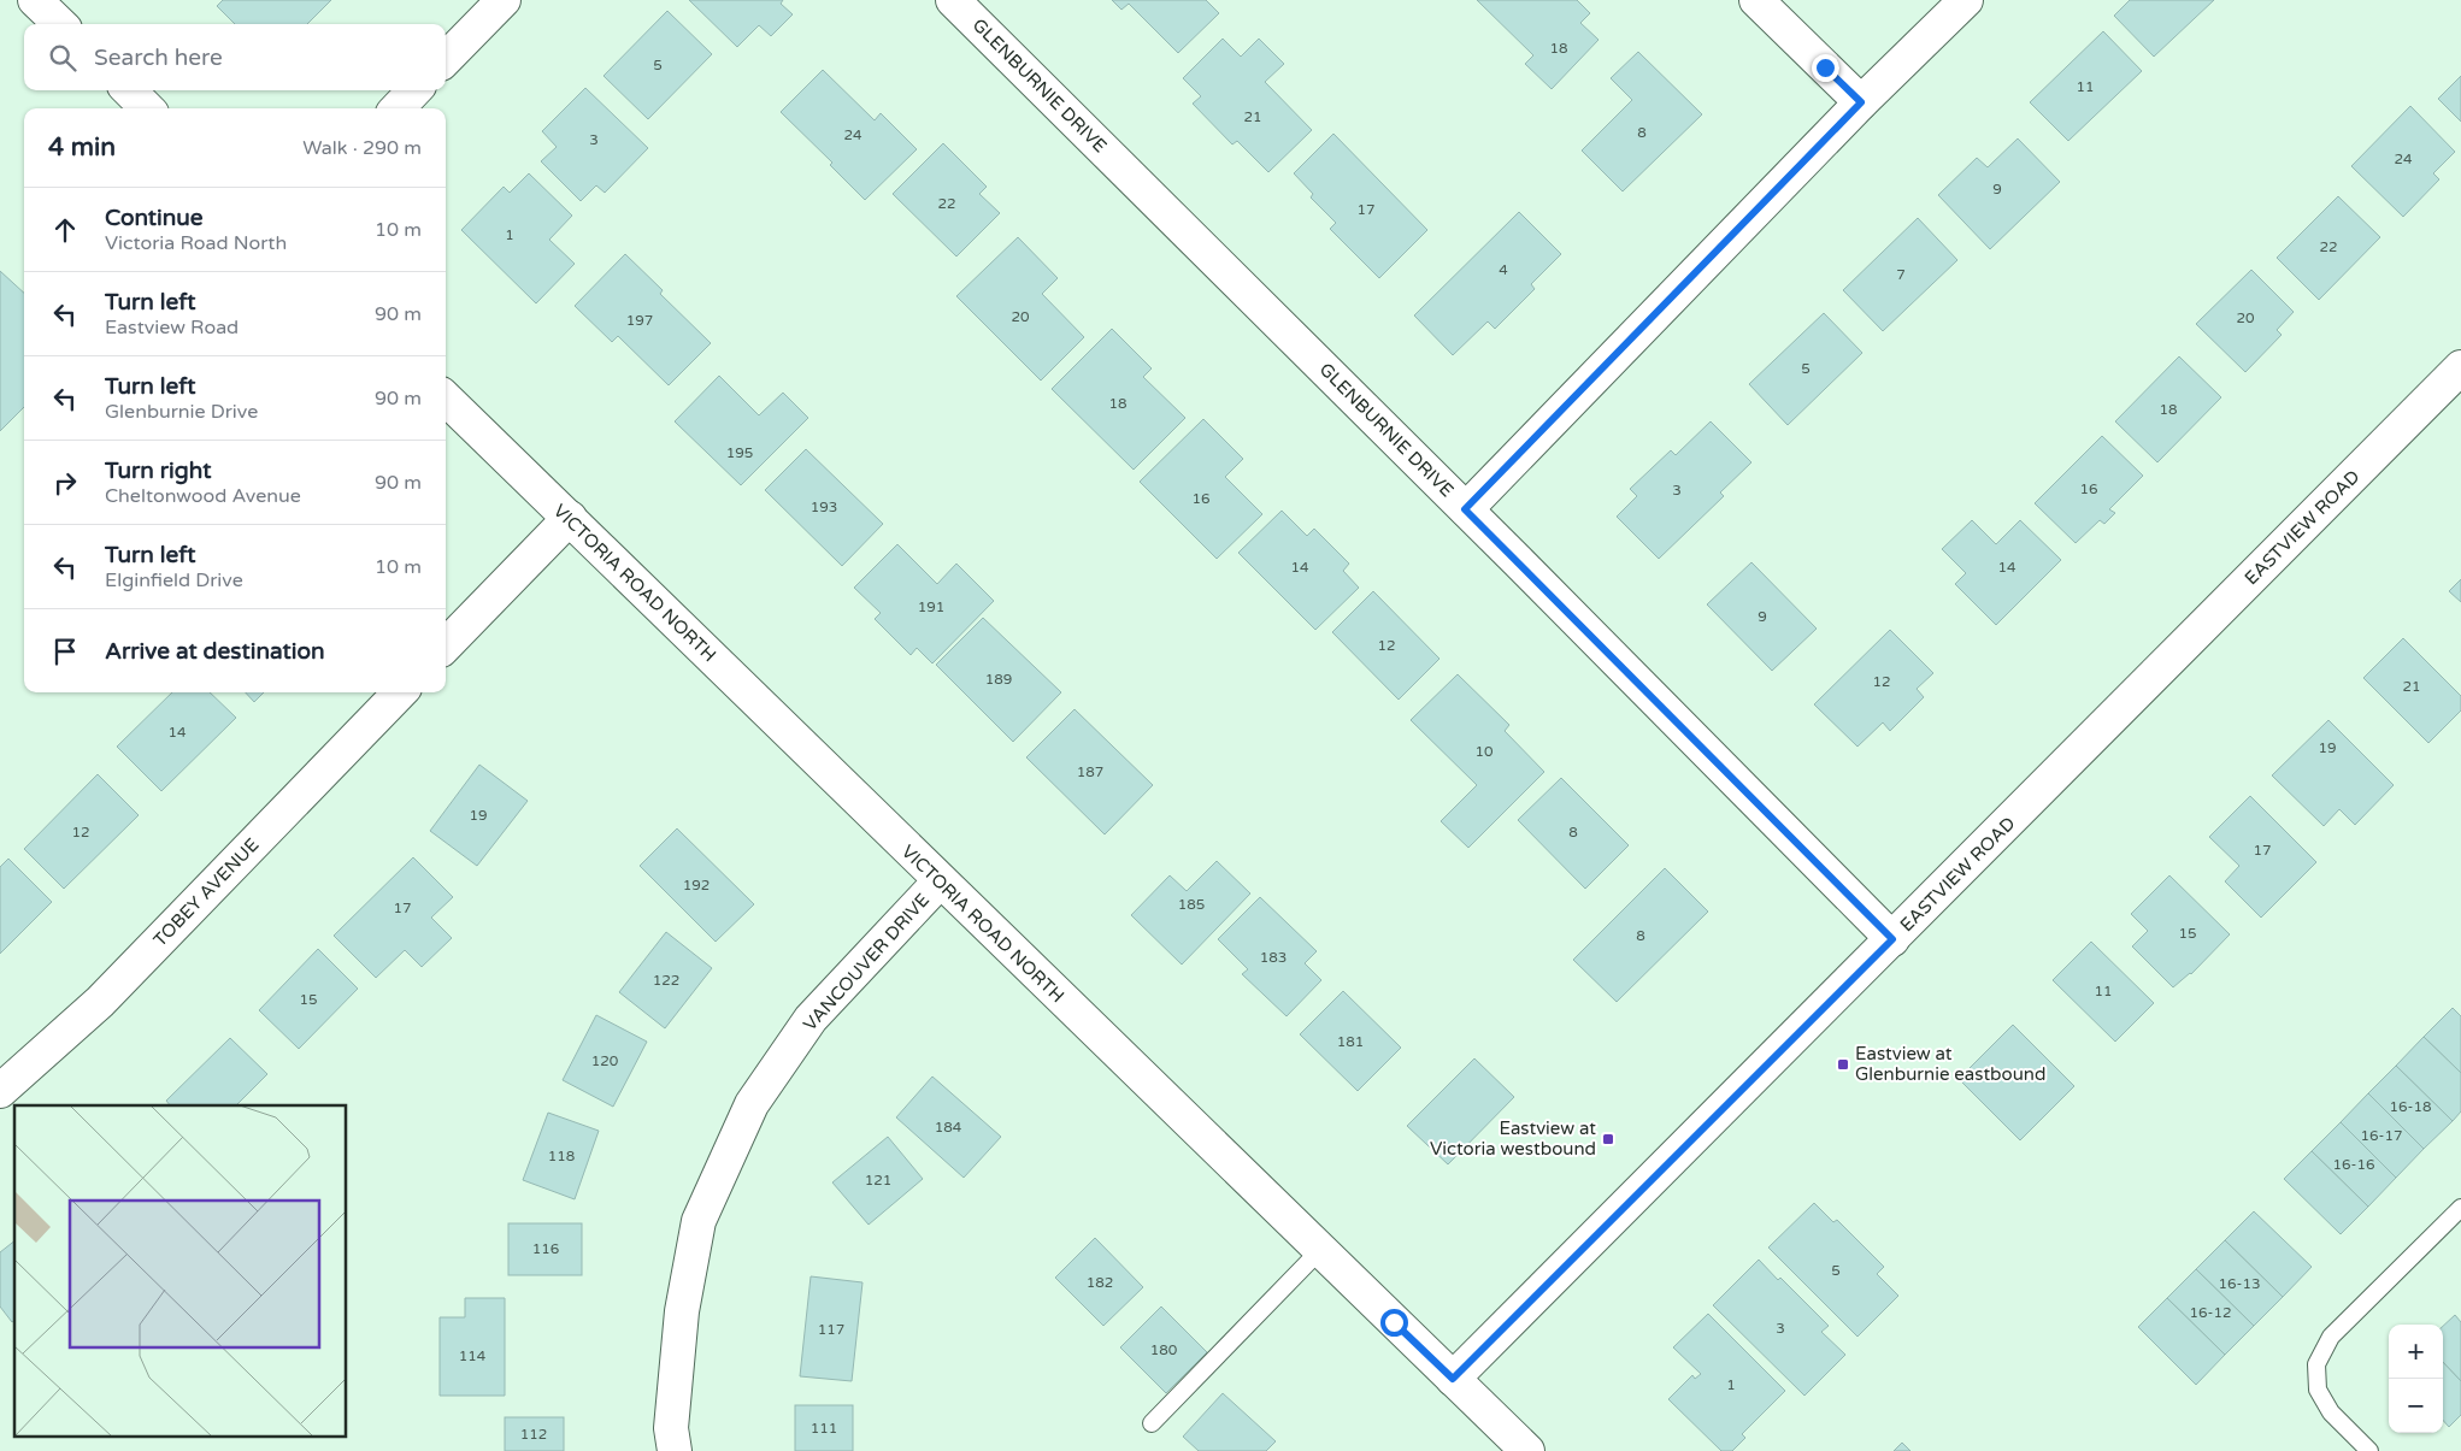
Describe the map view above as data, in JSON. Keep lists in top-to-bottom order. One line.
{"streets":{"street":["GLENBURNIE DRIVE","EASTVIEW ROAD","VICTORIA ROAD NORTH","TOBEY AVENUE","VANCOUVER DRIVE"]},"crossings":[["GLENBURNIE DRIVE","EASTVIEW ROAD"],["EASTVIEW ROAD","VICTORIA ROAD NORTH"],["VICTORIA ROAD NORTH","VANCOUVER DRIVE"]],"places":{"transit":["Eastview at Glenburnie eastbound","Eastview at Victoria westbound"]},"house_numbers":["18","5","11","21","8","24","3","24","9","22","17","1","22","4","7","20","20","197","5","18","18","195","16","3","16","193","14","14","191","9","12","189","12","21","14","19","10","187","19","12","8","17","192","185","17","15","8","183","122","11","15","181","120","16-18","184","16-17","118","16-16","121","116","5","182","16-13","16-12","3","117","180","114","1","111","112"],"page":{"search":"Search here","heading":["4 min","Walk · 290 m"],"list":[["Continue","Victoria Road North","10 m"],["Turn left","Eastview Road","90 m"],["Turn left","Glenburnie Drive","90 m"],["Turn right","Cheltonwood Avenue","90 m"],["Turn left","Elginfield Drive","10 m"],"Arrive at destination"],"map_buttons":["+","−"]}}
